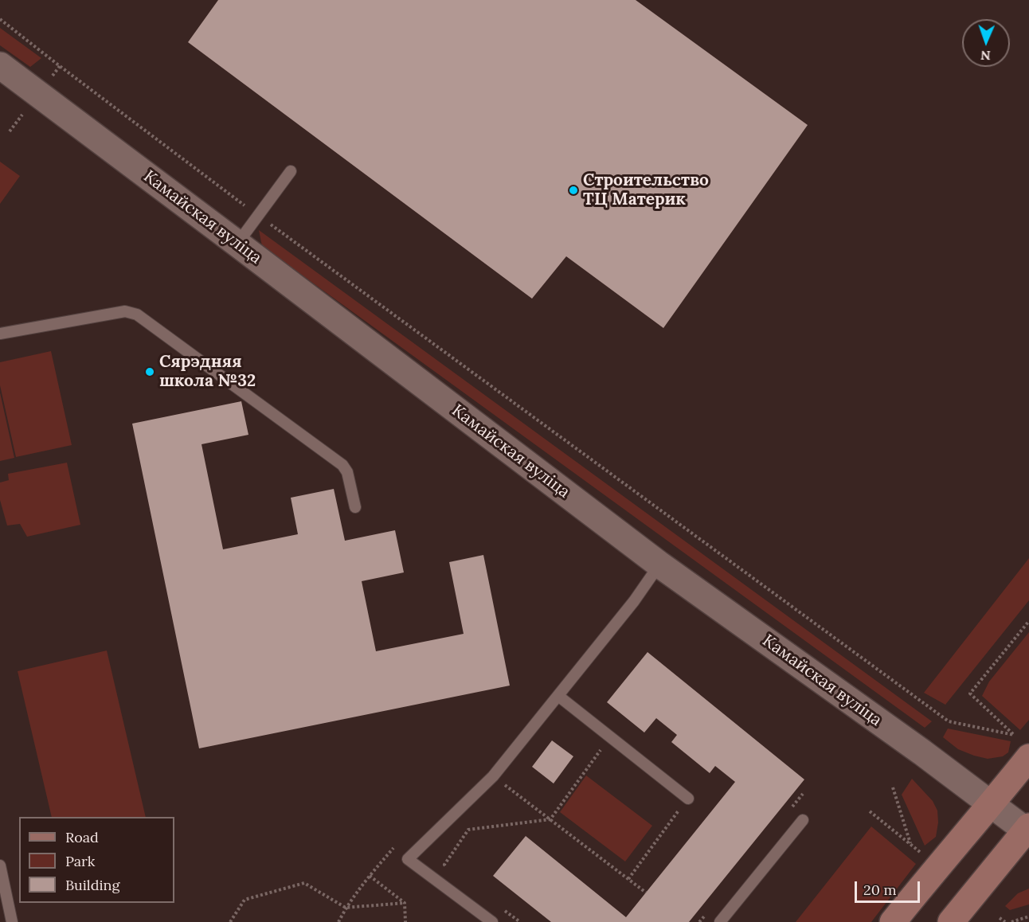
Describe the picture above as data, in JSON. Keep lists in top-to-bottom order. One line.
{"streets":{"street":["Камайская вуліца"]},"places":["Строительство ТЦ Материк","Сярэдняя школа №32"],"legend":["Road","Park","Building"],"scale_bar":"20 m","north":"bottom"}
